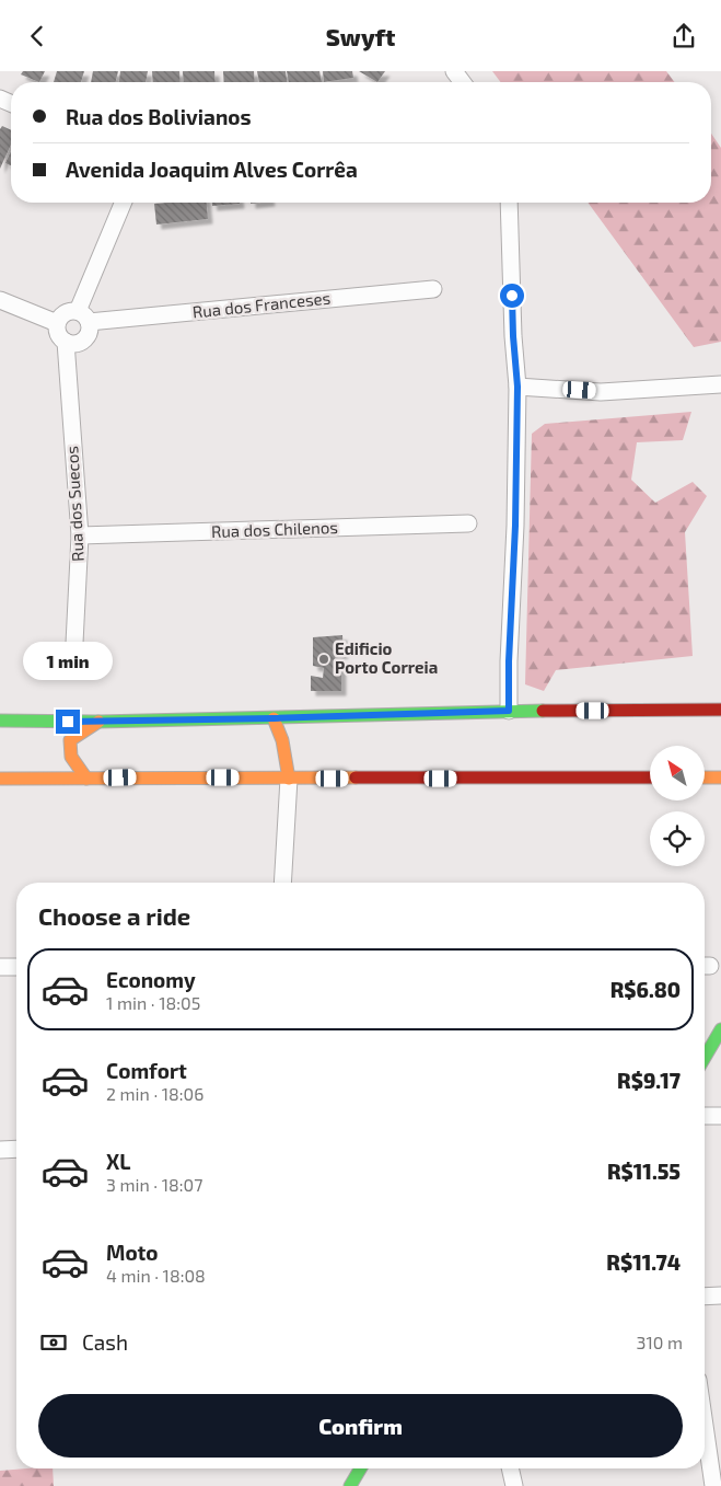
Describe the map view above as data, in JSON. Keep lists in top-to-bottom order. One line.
{"streets":{"street":["Rua dos Franceses","Rua dos Suecos","Rua dos Chilenos"]},"crossings":[["Rua dos Franceses","Rua dos Suecos"],["Rua dos Suecos","Rua dos Chilenos"]],"places":["Edificio Porto Correia"],"north":"top left","page":{"header":"Swyft","banner":["Rua dos Bolivianos","Avenida Joaquim Alves Corrêa"],"bubble":"1 min","heading":"Choose a ride","list":[{"name":"Economy","note":"1 min · 18:05","value":"R$6.80"},{"name":"Comfort","note":"2 min · 18:06","value":"R$9.17"},{"name":"XL","note":"3 min · 18:07","value":"R$11.55"},{"name":"Moto","note":"4 min · 18:08","value":"R$11.74"}],"pay":["Cash","310 m"],"buttons":"Confirm"}}
